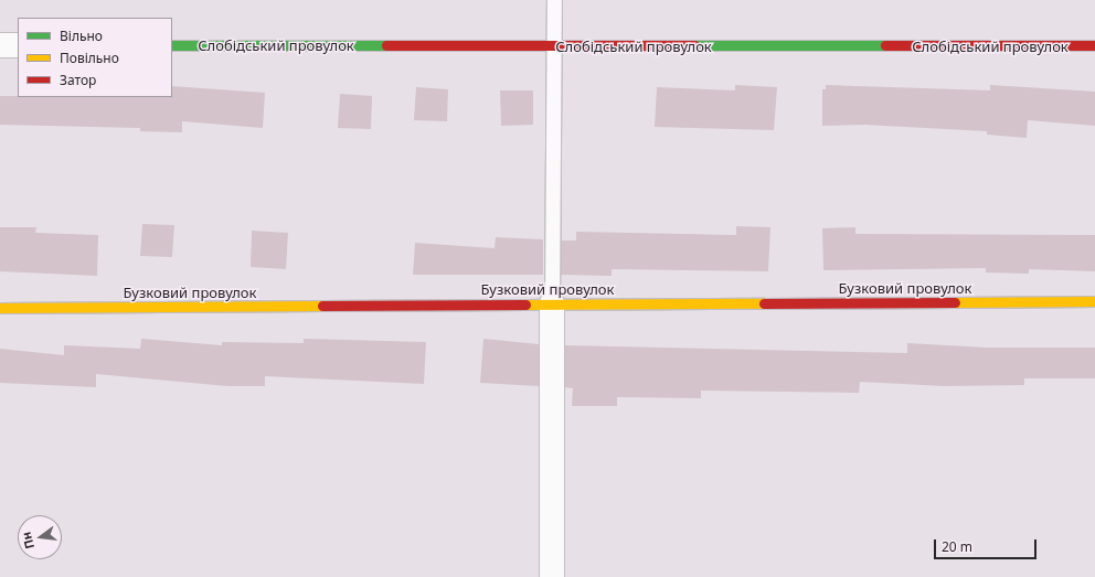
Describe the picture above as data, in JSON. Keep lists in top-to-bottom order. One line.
{"streets":{"street":["Слобідський провулок","Бузковий провулок"]},"legend":["Вільно","Повільно","Затор"],"scale_bar":"20 m","north":"left"}
